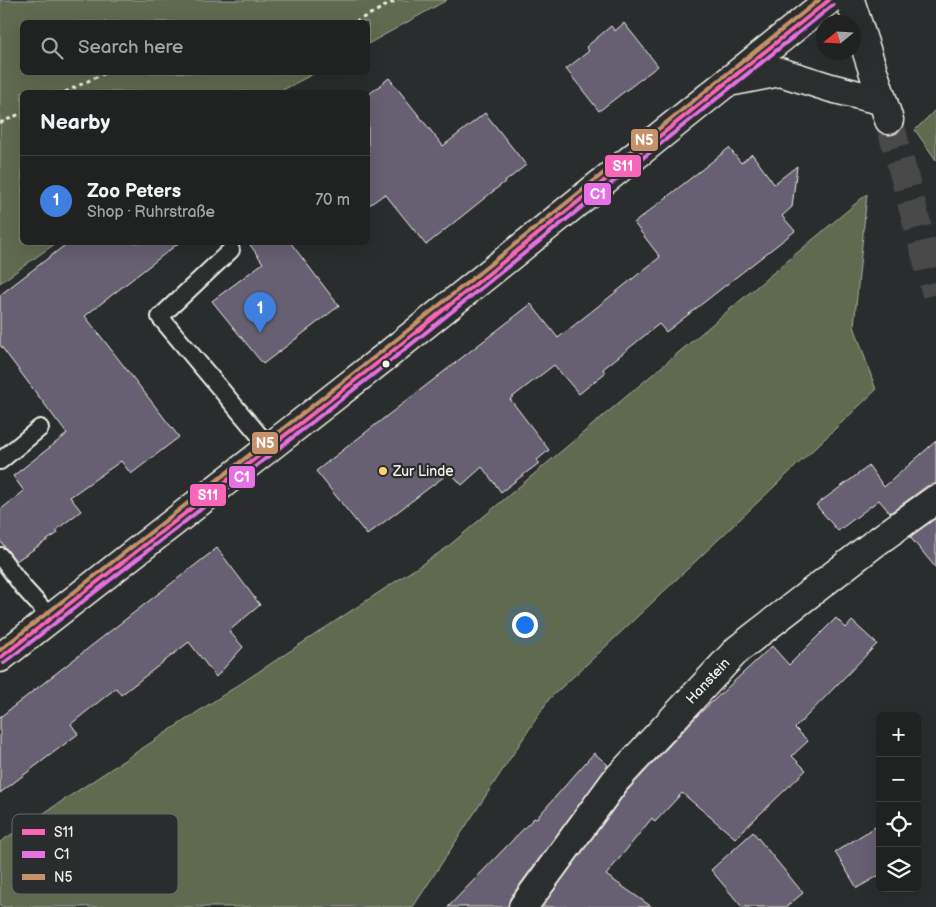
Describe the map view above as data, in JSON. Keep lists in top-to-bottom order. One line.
{"streets":{"main road":["Hanstein"]},"places":["Zur Linde"],"lines":["transit line S11","transit line N5","transit line C1"],"legend":["S11","C1","N5"],"north":"left","page":{"search":"Search here","heading":"Nearby","list":[{"mark":"1","name":"Zoo Peters","note":"Shop · Ruhrstraße","value":"70 m"}],"pins":"1","map_buttons":["+","−"]}}
